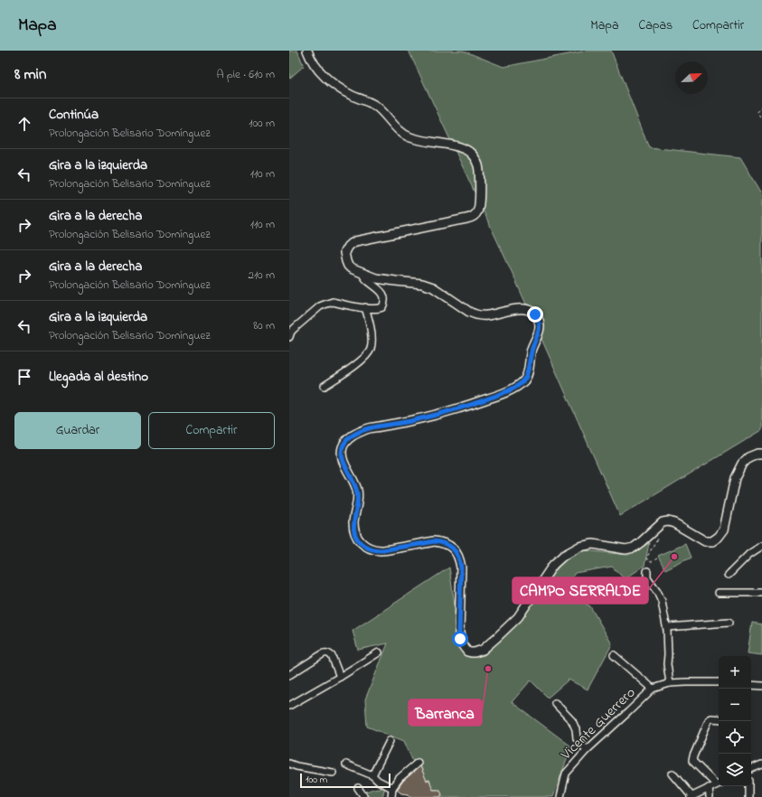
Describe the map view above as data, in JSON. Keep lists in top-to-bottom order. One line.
{"streets":{"street":["Vicente Guerrero"]},"places":["CAMPO SERRALDE","Barranca"],"scale_bar":"100 m","north":"top right","page":{"header":"Mapa","nav":["Mapa","Capas","Compartir"],"heading":["8 min","A pie · 610 m"],"list":[["Continúa","Prolongación Belisario Domínguez","100 m"],["Gira a la izquierda","Prolongación Belisario Domínguez","110 m"],["Gira a la derecha","Prolongación Belisario Domínguez","110 m"],["Gira a la derecha","Prolongación Belisario Domínguez","210 m"],["Gira a la izquierda","Prolongación Belisario Domínguez","80 m"],"Llegada al destino"],"buttons":["Guardar","Compartir"],"map_buttons":["+","−"],"scale":"100 m"}}
